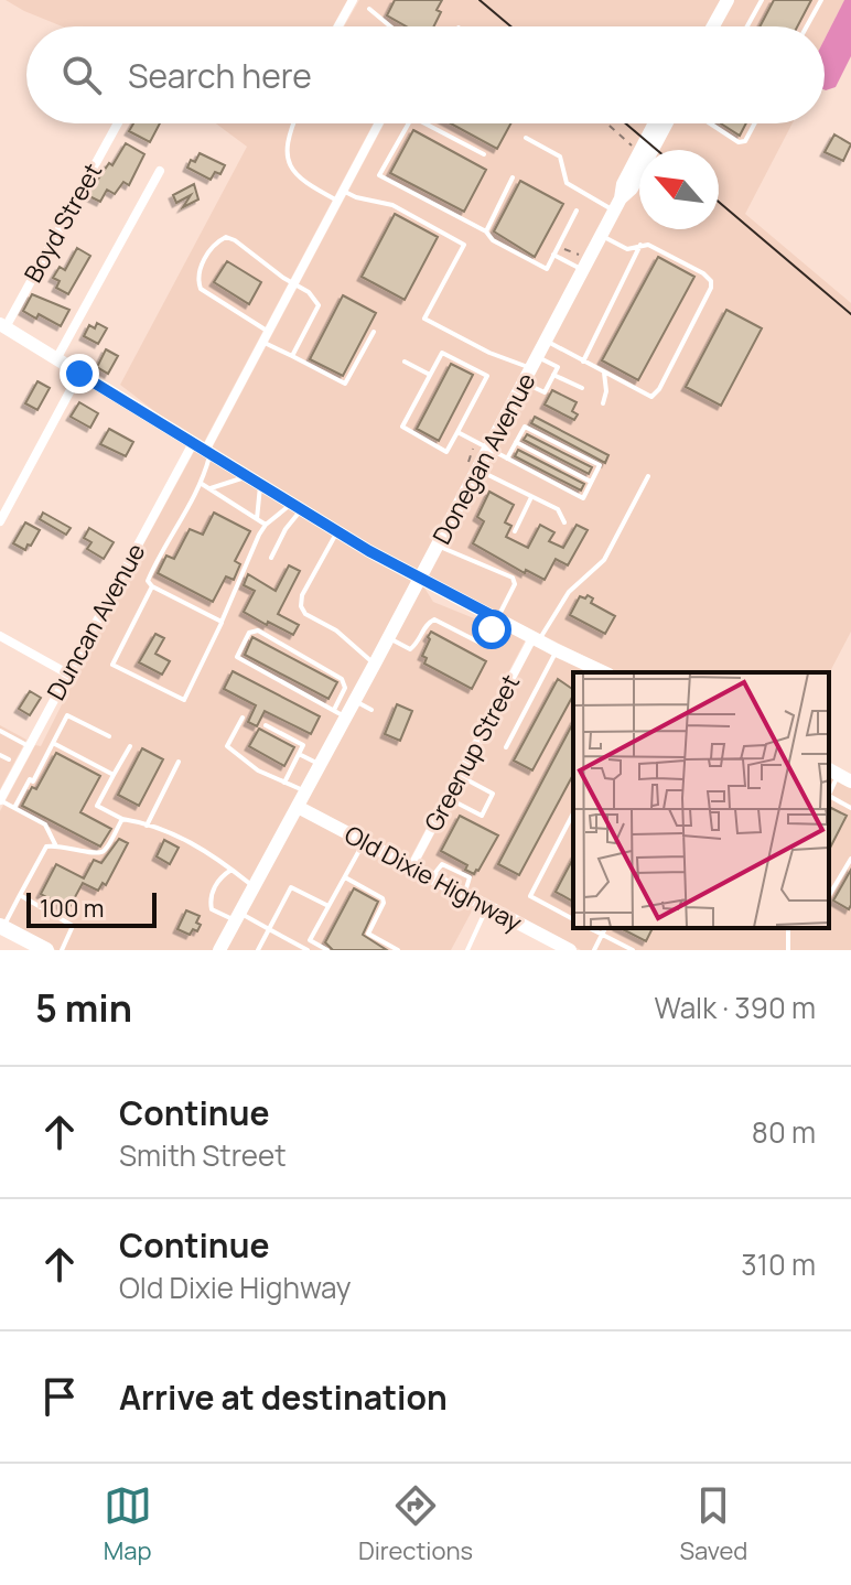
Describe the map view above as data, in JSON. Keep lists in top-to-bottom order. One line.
{"streets":{"street":["Boyd Street","Donegan Avenue","Duncan Avenue","Greenup Street","Old Dixie Highway"]},"crossings":[["Donegan Avenue","Old Dixie Highway"],["Greenup Street","Old Dixie Highway"]],"scale_bar":"100 m","north":"top left","page":{"search":"Search here","scale":"100 m","heading":["5 min","Walk · 390 m"],"list":[["Continue","Smith Street","80 m"],["Continue","Old Dixie Highway","310 m"],"Arrive at destination"],"nav":["Map","Directions","Saved"]}}
